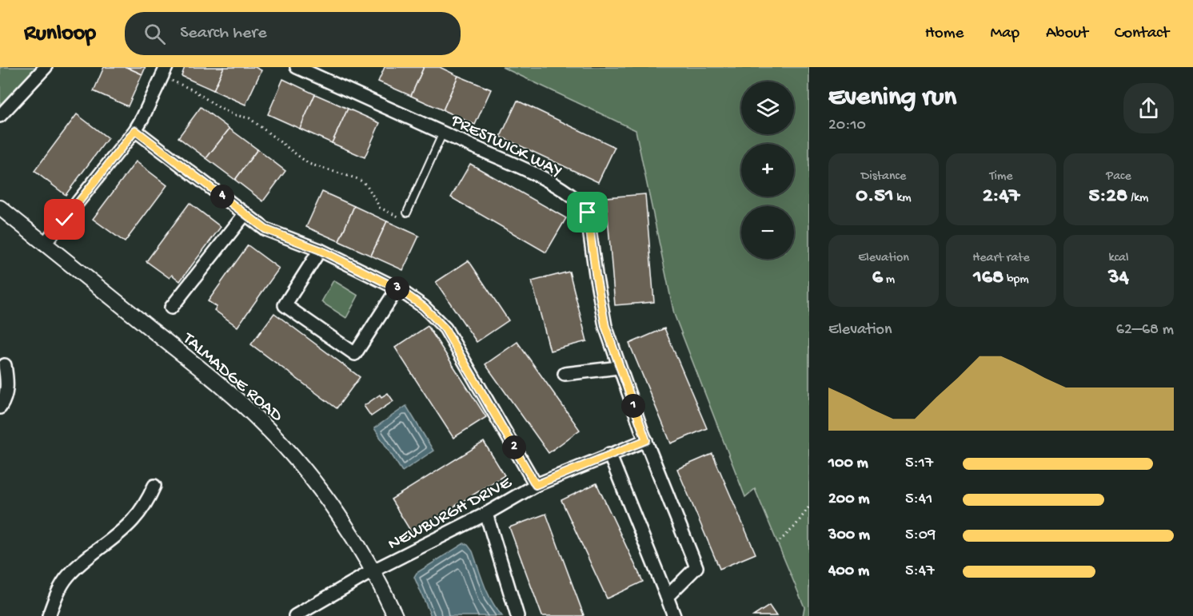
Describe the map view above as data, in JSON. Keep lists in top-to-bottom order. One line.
{"streets":{"street":["PRESTWICK WAY","TALMADGE ROAD","NEWBURGH DRIVE"]},"crossings":[["PRESTWICK WAY","NEWBURGH DRIVE"],["TALMADGE ROAD","NEWBURGH DRIVE"]],"page":{"header":"Runloop","search":"Search here","nav":["Home","Map","About","Contact"],"heading":["Evening run","20:10"],"map_buttons":["+","−"],"stats":[["Distance","0.51 km"],["Time","2:47"],["Pace","5:28 /km"],["Elevation","6 m"],["Heart rate","168 bpm"],["kcal","34"]],"pins":["4","3","1","2"],"chart":["Elevation","62–68 m"],"list":[{"name":"100 m","note":"5:17"},{"name":"200 m","note":"5:41"},{"name":"300 m","note":"5:09"},{"name":"400 m","note":"5:47"}]}}
